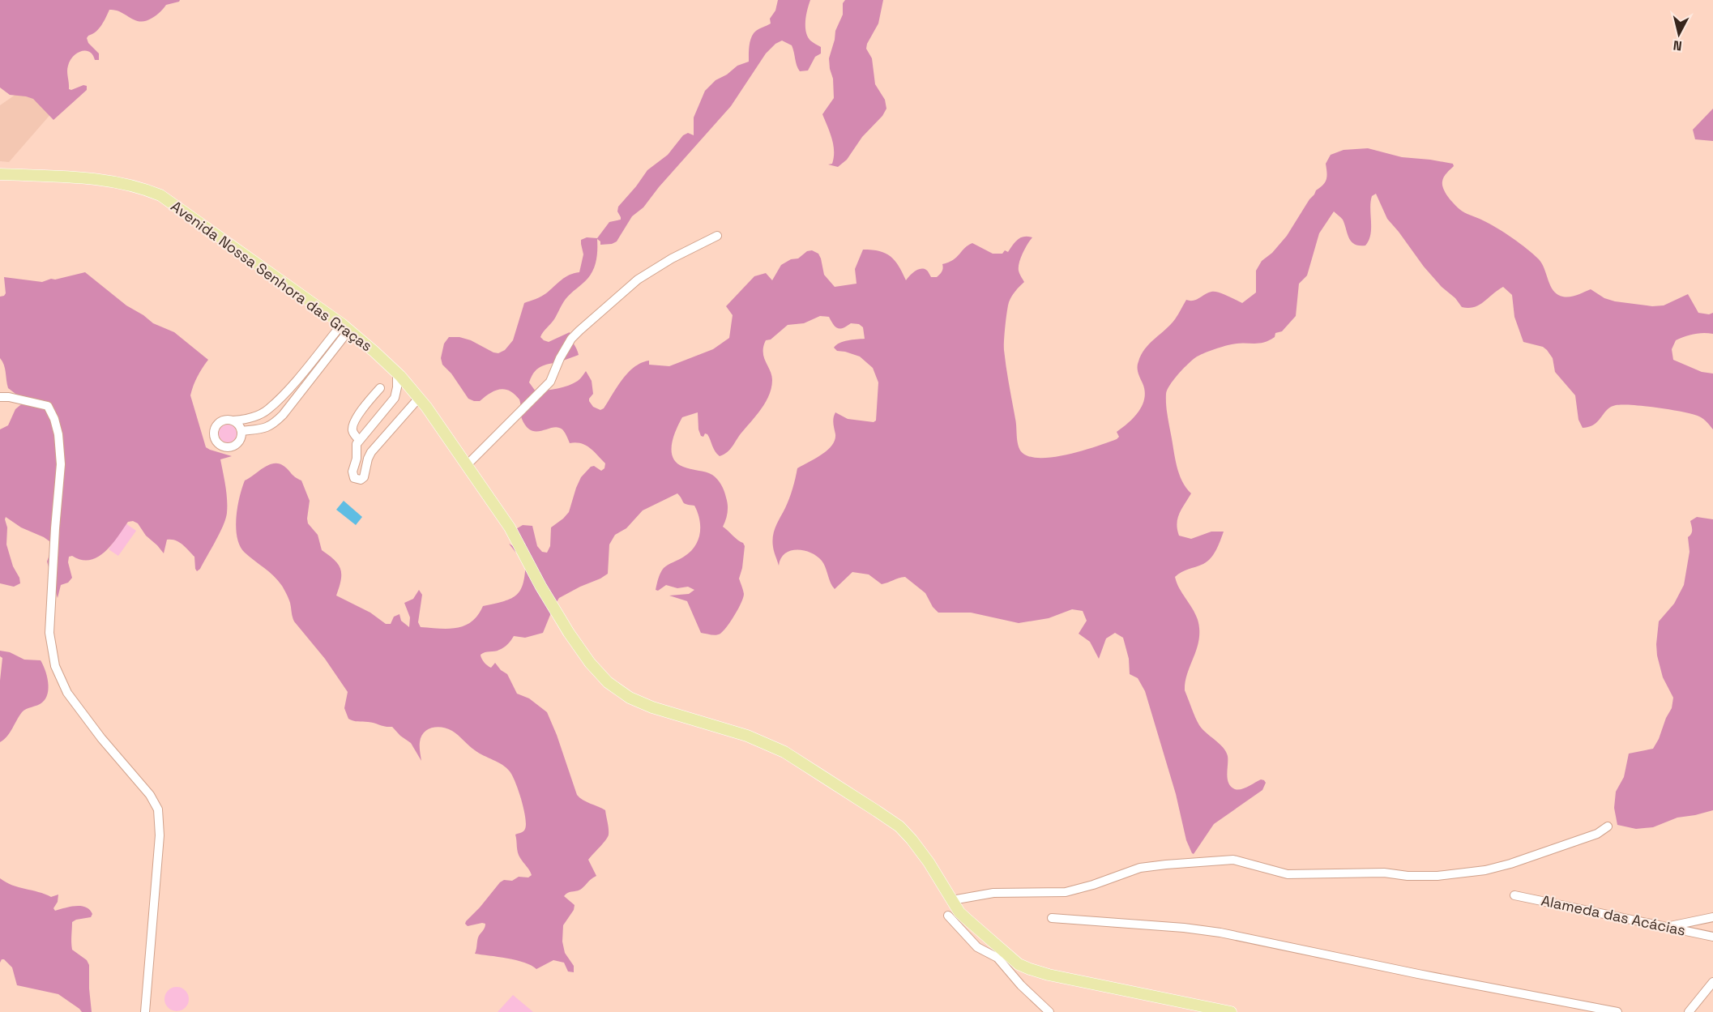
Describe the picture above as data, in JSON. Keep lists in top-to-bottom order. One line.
{"streets":{"main road":["Avenida Nossa Senhora das Graças"],"street":["Alameda das Acácias"]},"north":"bottom"}
